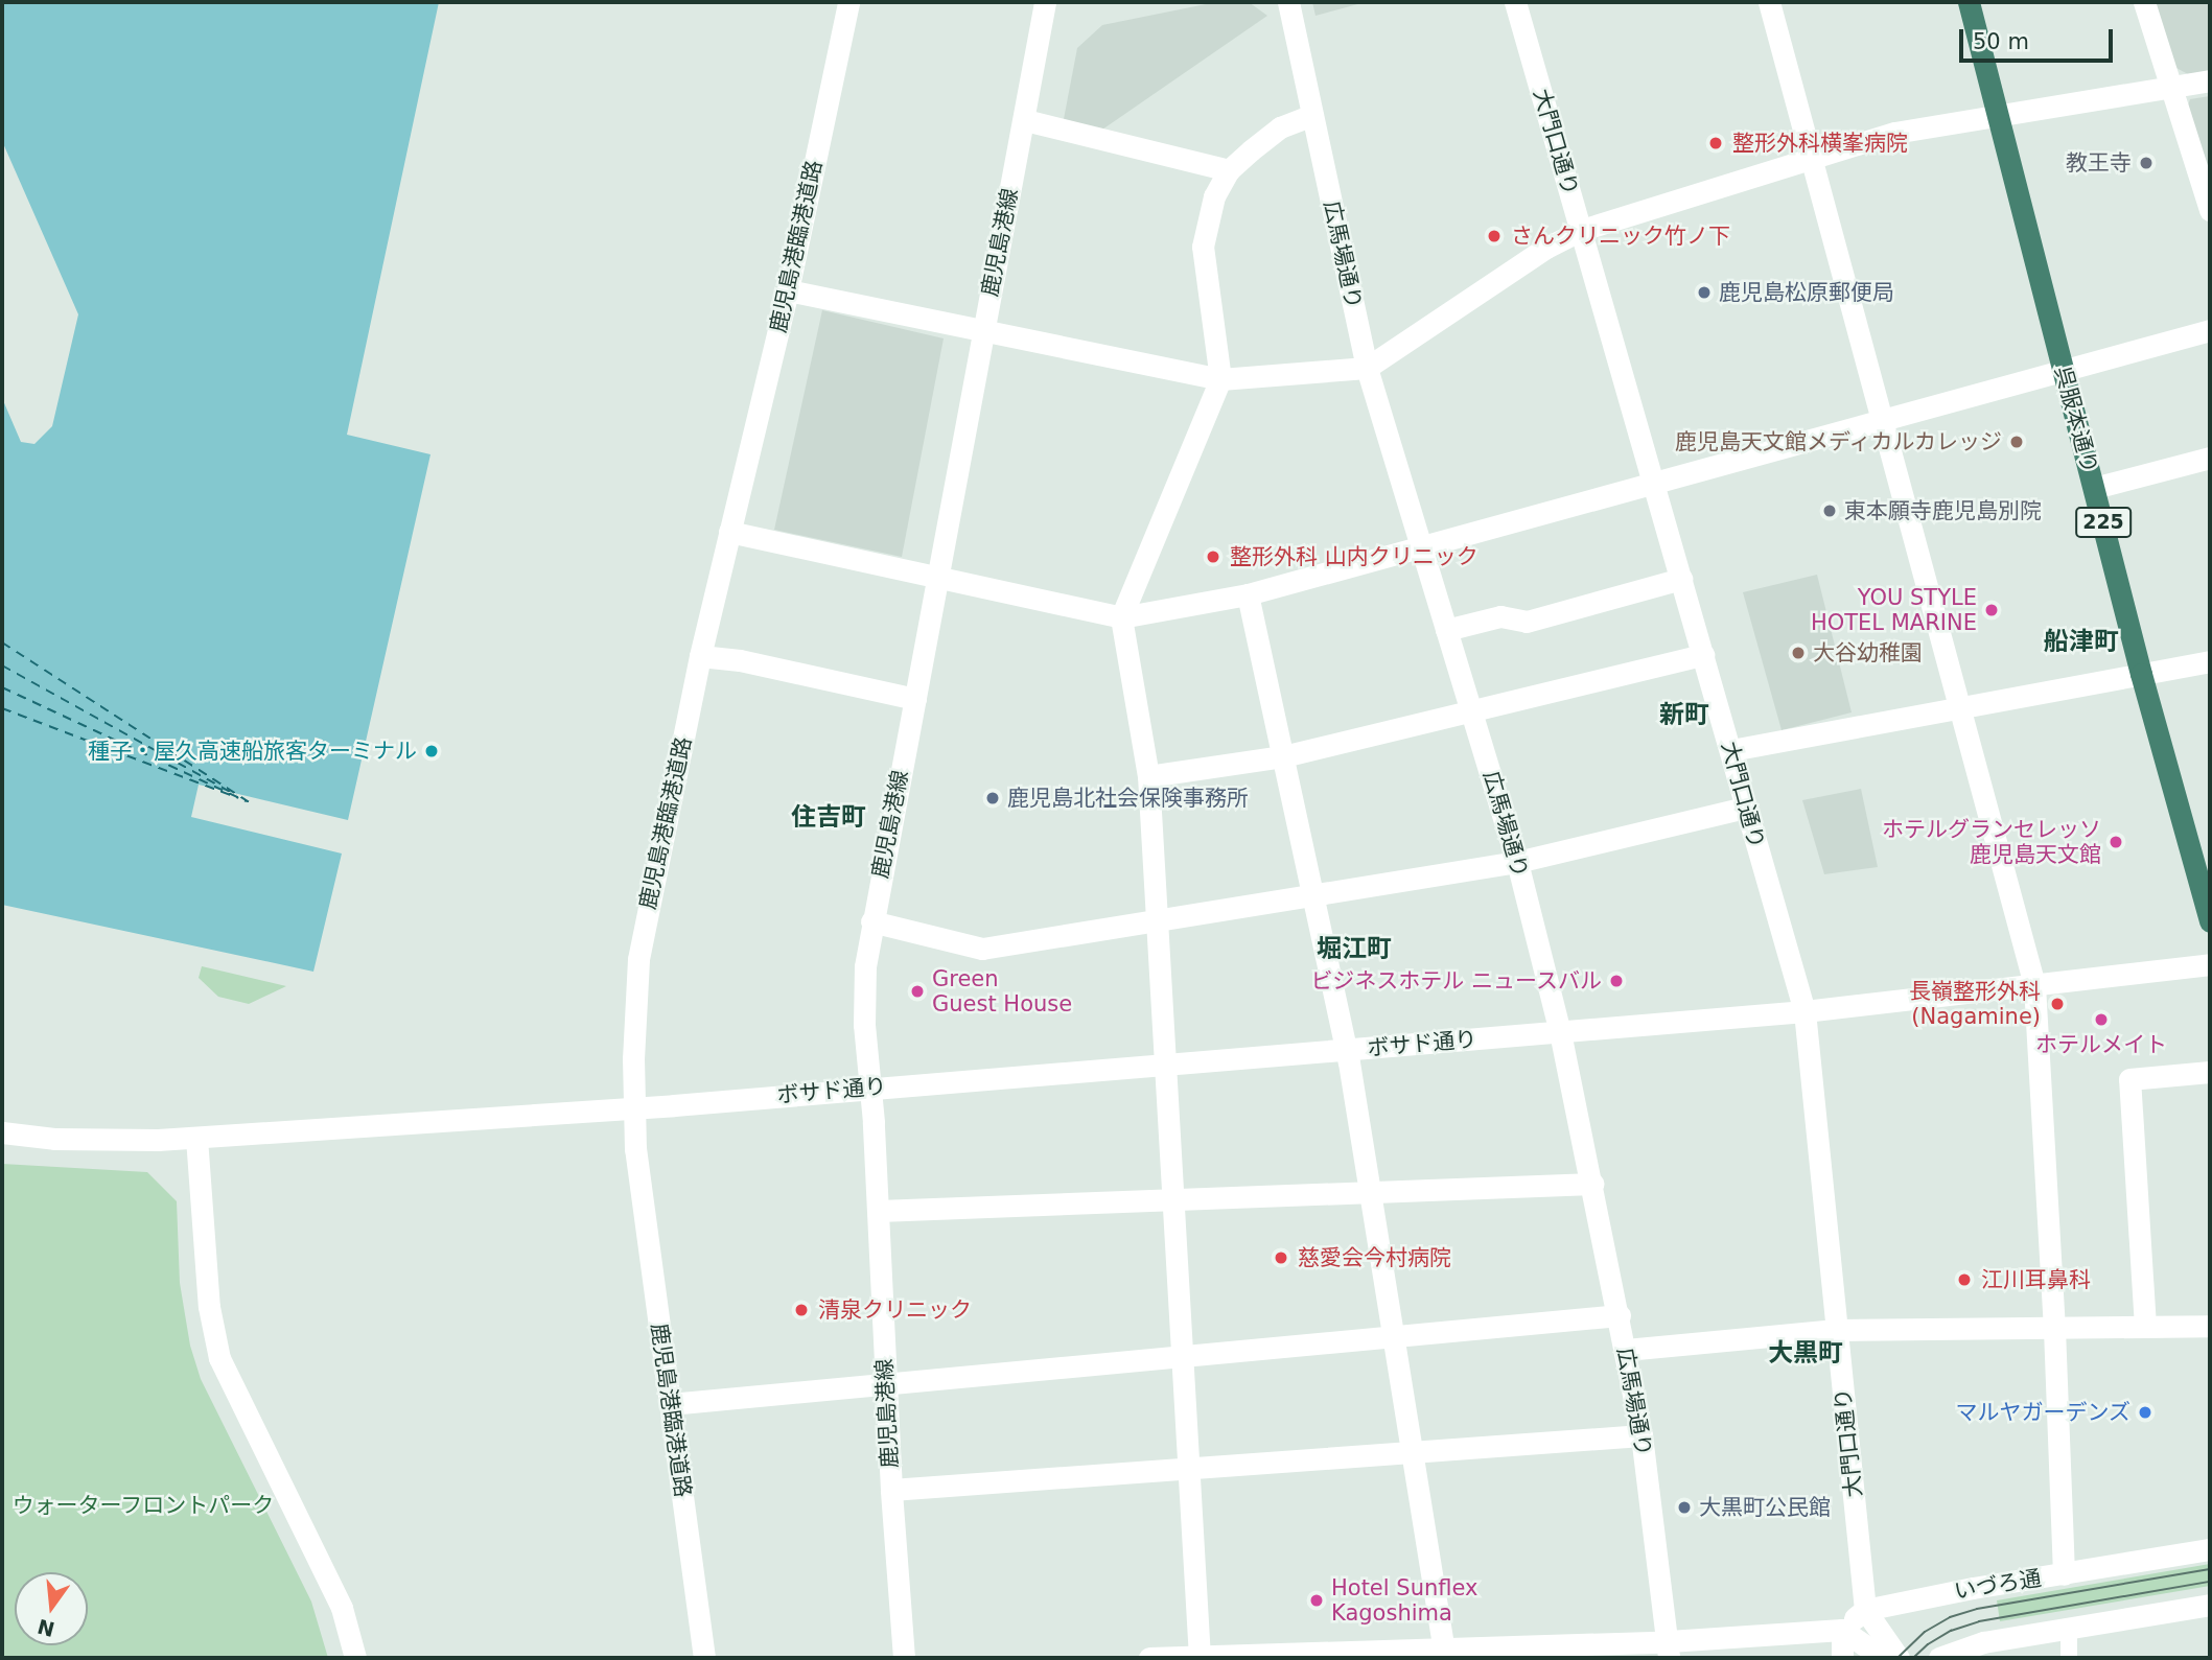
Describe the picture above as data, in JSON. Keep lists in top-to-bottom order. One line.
{"streets":{"highway":["呉服本通り","225"],"street":["大門口通り","鹿児島港線","鹿児島港臨港道路","広馬場通り","ボサド通り","いづろ通"]},"crossings":[["大門口通り","ボサド通り"],["大門口通り","いづろ通"],["鹿児島港線","ボサド通り"],["鹿児島港臨港道路","ボサド通り"],["広馬場通り","ボサド通り"]],"districts":["船津町","新町","住吉町","堀江町","大黒町"],"parks":["ウォーターフロントパーク"],"places":["整形外科横峯病院","教王寺","さんクリニック竹ノ下","鹿児島松原郵便局","鹿児島天文館メディカルカレッジ","東本願寺鹿児島別院","整形外科 山内クリニック","YOU STYLE HOTEL MARINE","大谷幼稚園","種子・屋久高速船旅客ターミナル","鹿児島北社会保険事務所","ホテルグランセレッソ 鹿児島天文館","ビジネスホテル ニュースバル","Green Guest House","長嶺整形外科 (Nagamine)","ホテルメイト","慈愛会今村病院","江川耳鼻科","清泉クリニック","マルヤガーデンズ","大黒町公民館","Hotel Sunflex Kagoshima"],"scale_bar":"50 m","north":"bottom"}
